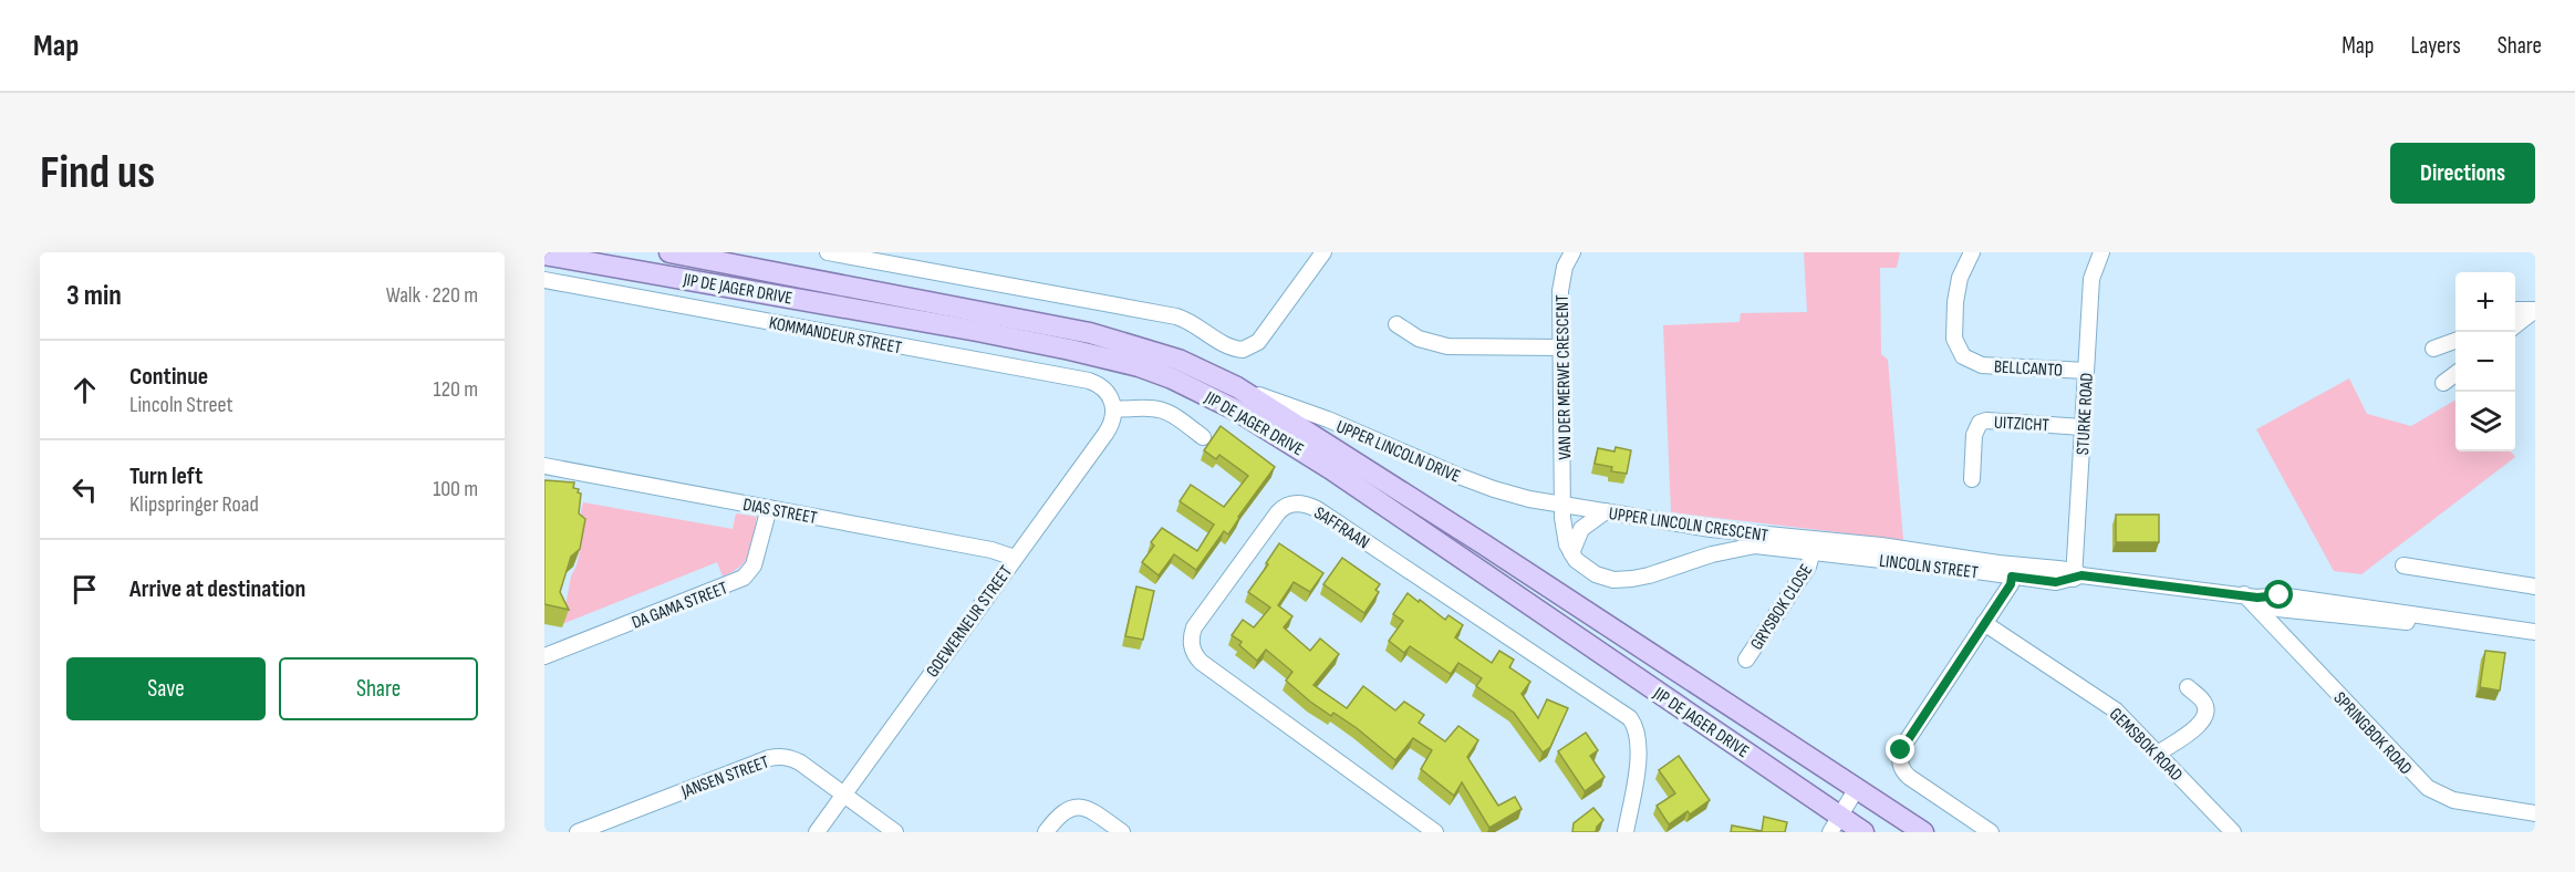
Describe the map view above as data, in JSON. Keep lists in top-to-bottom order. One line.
{"streets":{"main road":["JIP DE JAGER DRIVE"],"street":["KOMMANDEUR STREET","BELLCANTO","VAN DER MERWE CRESCENT","STURKE ROAD","UITZICHT","UPPER LINCOLN DRIVE","DIAS STREET","UPPER LINCOLN CRESCENT","SAFFRAAN","LINCOLN STREET","DA GAMA STREET","GRYSBOK CLOSE","GOEWERNEUR STREET","SPRINGBOK ROAD","GEMSBOK ROAD","JANSEN STREET"]},"crossings":[["JIP DE JAGER DRIVE","UPPER LINCOLN DRIVE"],["KOMMANDEUR STREET","GOEWERNEUR STREET"],["BELLCANTO","STURKE ROAD"],["VAN DER MERWE CRESCENT","UPPER LINCOLN DRIVE"],["VAN DER MERWE CRESCENT","UPPER LINCOLN CRESCENT"],["STURKE ROAD","UITZICHT"],["STURKE ROAD","LINCOLN STREET"],["UPPER LINCOLN DRIVE","UPPER LINCOLN CRESCENT"],["DIAS STREET","DA GAMA STREET"],["DIAS STREET","GOEWERNEUR STREET"],["UPPER LINCOLN CRESCENT","LINCOLN STREET"],["UPPER LINCOLN CRESCENT","GRYSBOK CLOSE"],["LINCOLN STREET","GRYSBOK CLOSE"],["LINCOLN STREET","SPRINGBOK ROAD"],["GOEWERNEUR STREET","JANSEN STREET"]],"page":{"header":"Map","nav":["Map","Layers","Share"],"buttons":["Directions",["Save","Share"]],"title":"Find us","heading":["3 min","Walk · 220 m"],"map_buttons":["+","−"],"list":[["Continue","Lincoln Street","120 m"],["Turn left","Klipspringer Road","100 m"],"Arrive at destination"]}}
